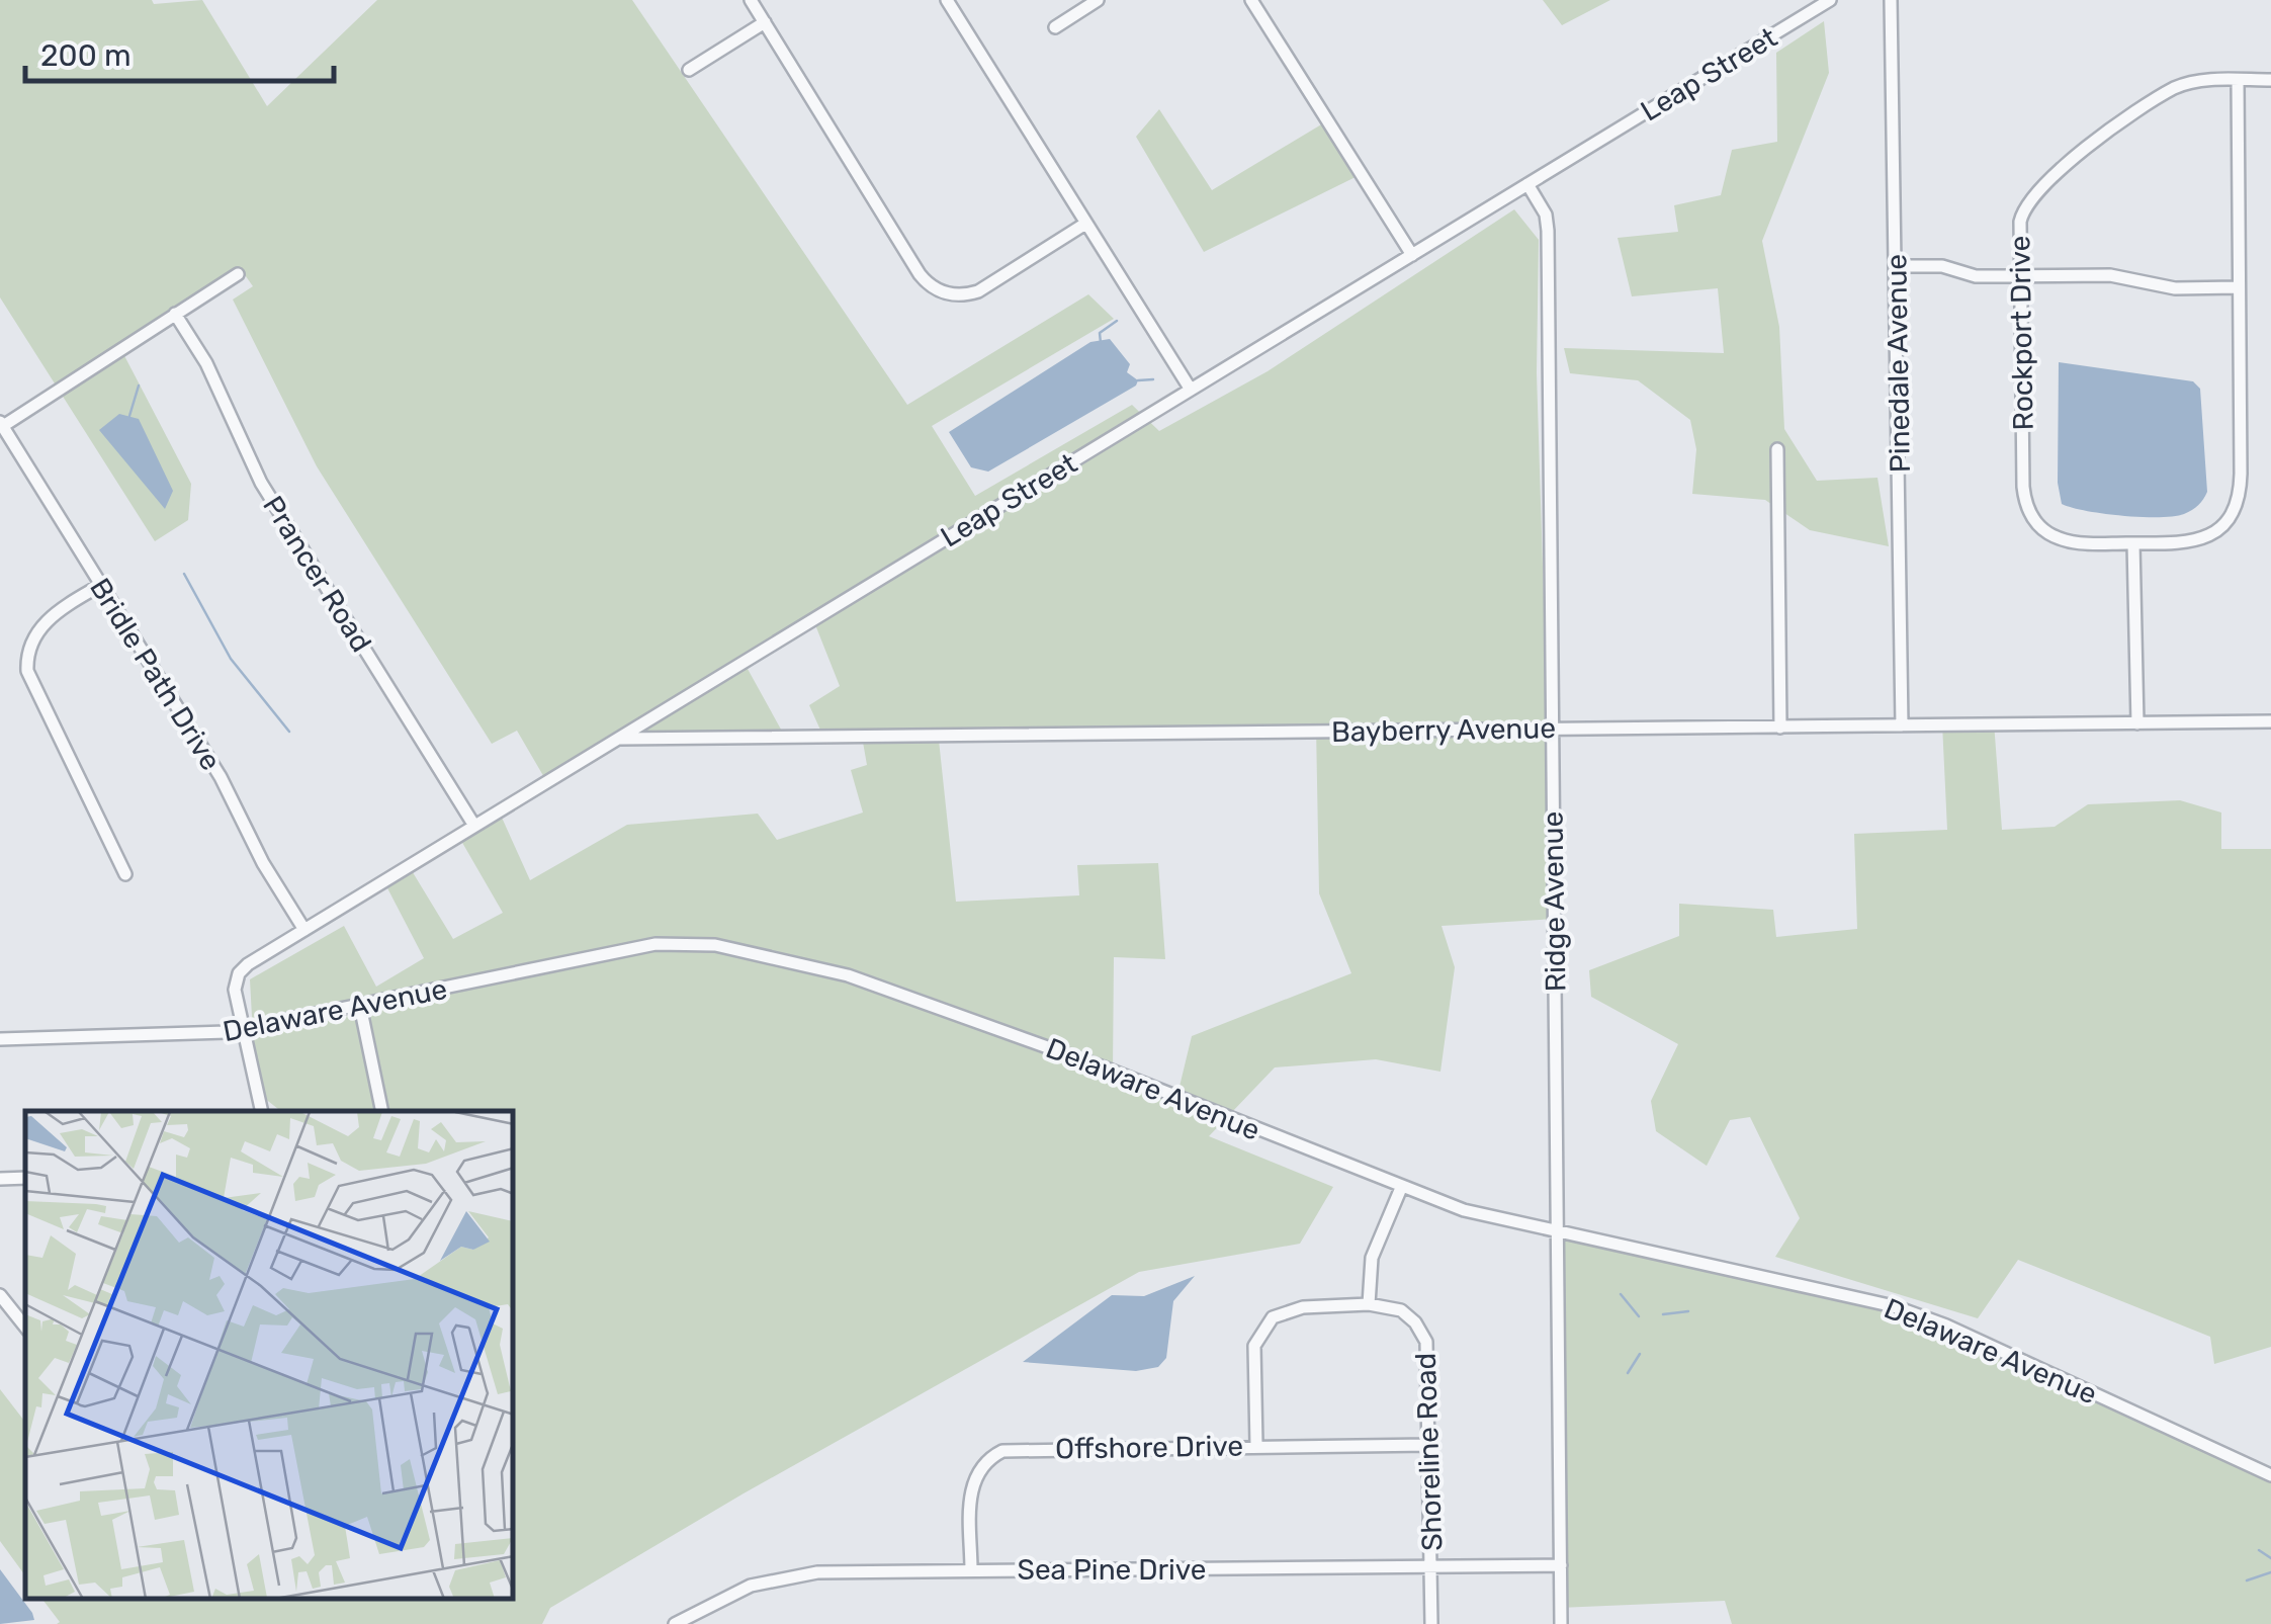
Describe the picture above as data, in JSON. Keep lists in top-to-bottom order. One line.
{"streets":{"street":["Leap Street","Rockport Drive","Pinedale Avenue","Prancer Road","Bridle Path Drive","Bayberry Avenue","Ridge Avenue","Delaware Avenue","Offshore Drive","Shoreline Road","Sea Pine Drive"]},"crossings":[["Leap Street","Prancer Road"],["Leap Street","Bridle Path Drive"],["Leap Street","Bayberry Avenue"],["Leap Street","Ridge Avenue"],["Leap Street","Delaware Avenue"],["Pinedale Avenue","Bayberry Avenue"],["Bayberry Avenue","Ridge Avenue"],["Ridge Avenue","Delaware Avenue"],["Ridge Avenue","Sea Pine Drive"],["Offshore Drive","Shoreline Road"],["Offshore Drive","Sea Pine Drive"],["Shoreline Road","Sea Pine Drive"]],"scale_bar":"200 m"}
